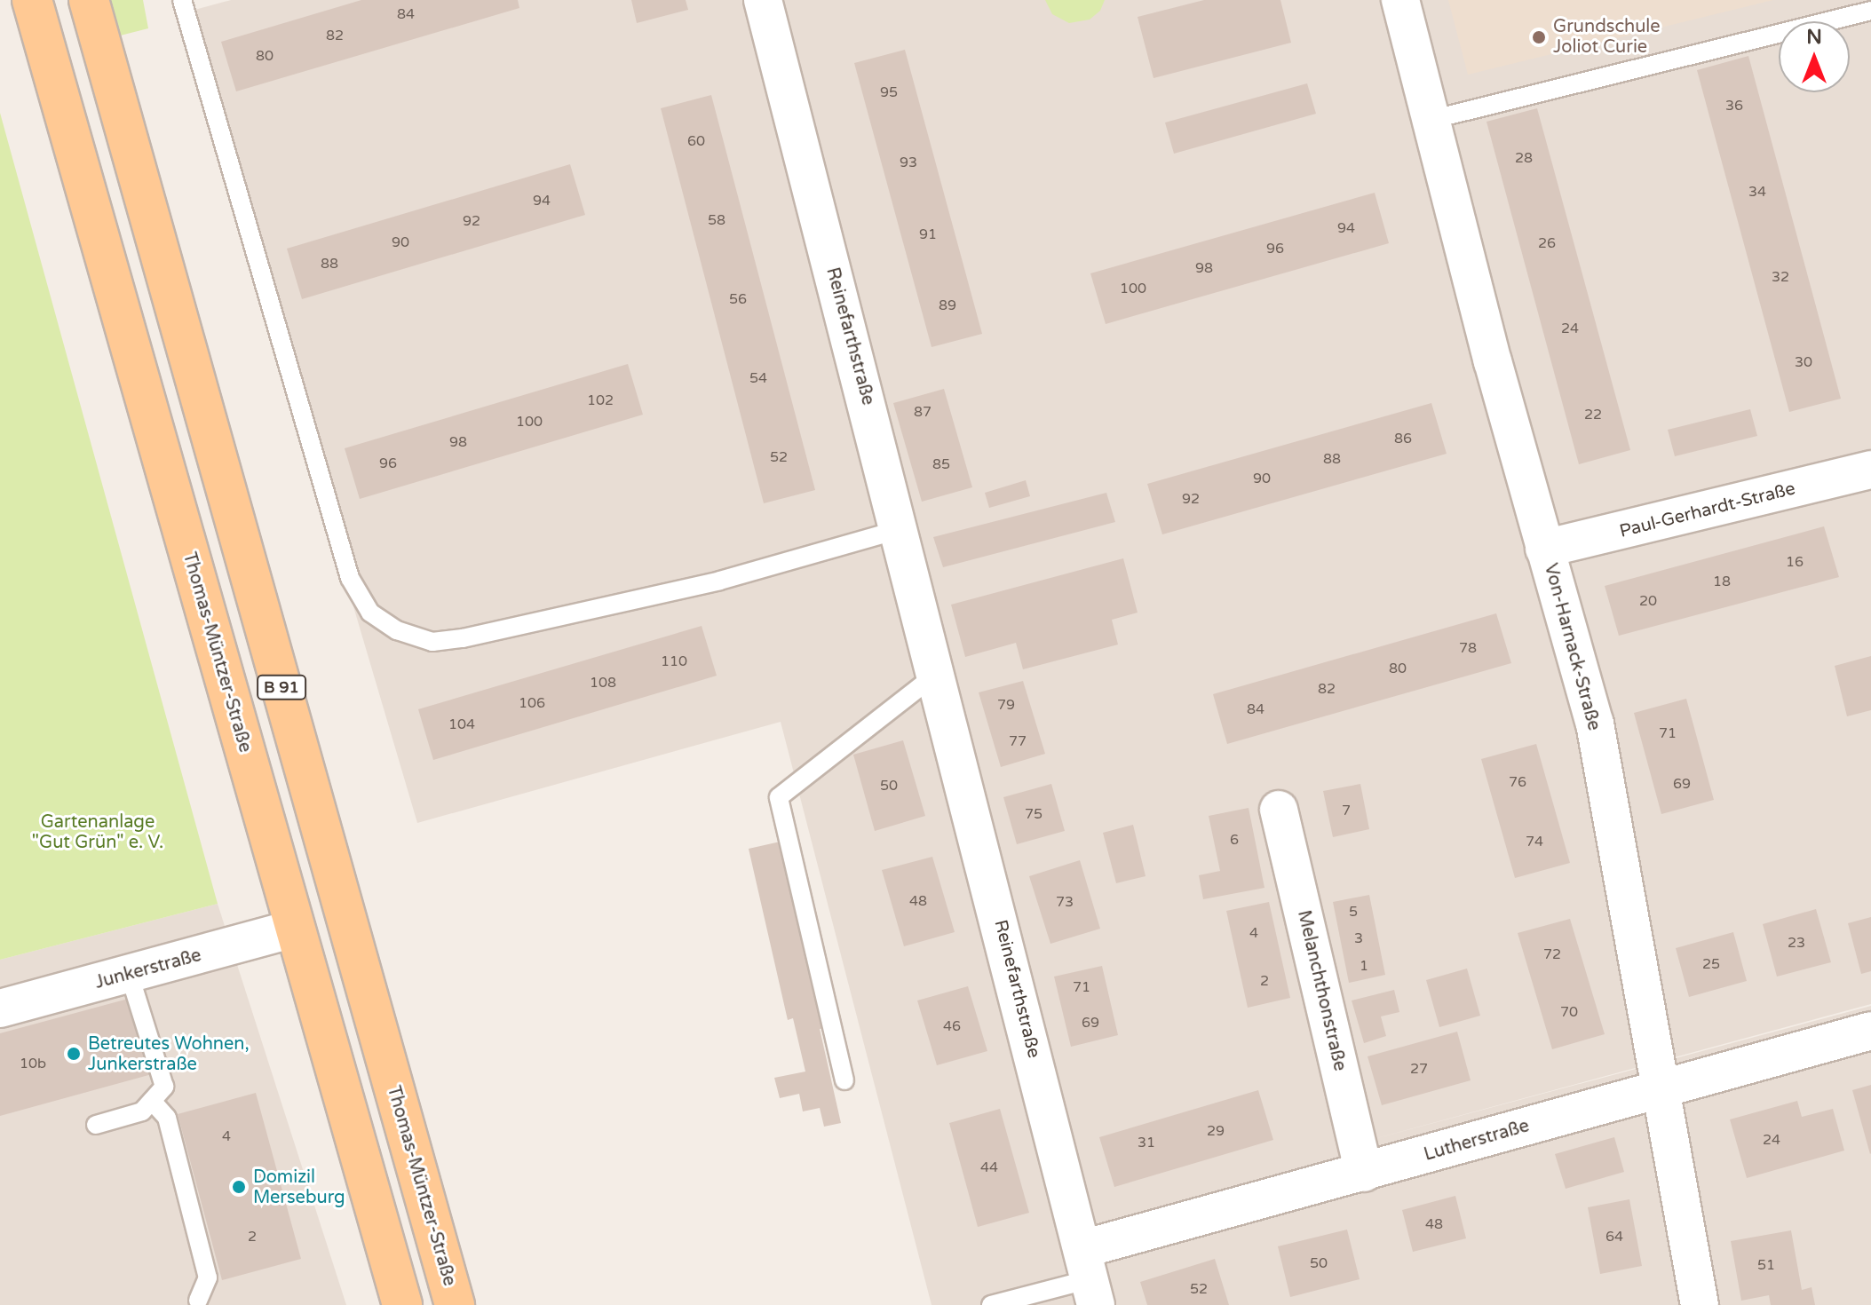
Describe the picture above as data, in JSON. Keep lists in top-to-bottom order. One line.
{"streets":{"main road":["Thomas-Müntzer-Straße","B 91"],"street":["Reinefarthstraße","Paul-Gerhardt-Straße","Von-Harnack-Straße","Junkerstraße","Melanchthonstraße","Lutherstraße"]},"crossings":[["Reinefarthstraße","Lutherstraße"],["Paul-Gerhardt-Straße","Von-Harnack-Straße"],["Von-Harnack-Straße","Lutherstraße"],["Thomas-Müntzer-Straße","Junkerstraße"],["Melanchthonstraße","Lutherstraße"]],"parks":["Gartenanlage \"Gut Grün\" e. V."],"places":["Grundschule Joliot Curie","Betreutes Wohnen, Junkerstraße","Domizil Merseburg"],"house_numbers":["84","82","80","95","36","60","28","93","34","94","58","92","94","91","90","26","96","88","98","32","100","56","89","24","30","54","102","87","22","100","86","98","52","88","96","85","90","92","16","18","20","78","110","80","108","82","106","79","84","104","71","77","76","69","50","7","75","6","74","48","73","5","4","3","23","72","25","1","2","71","70","69","46","10b","27","29","4","24","31","44","48","2","64","50","51","52"],"north":"top"}
